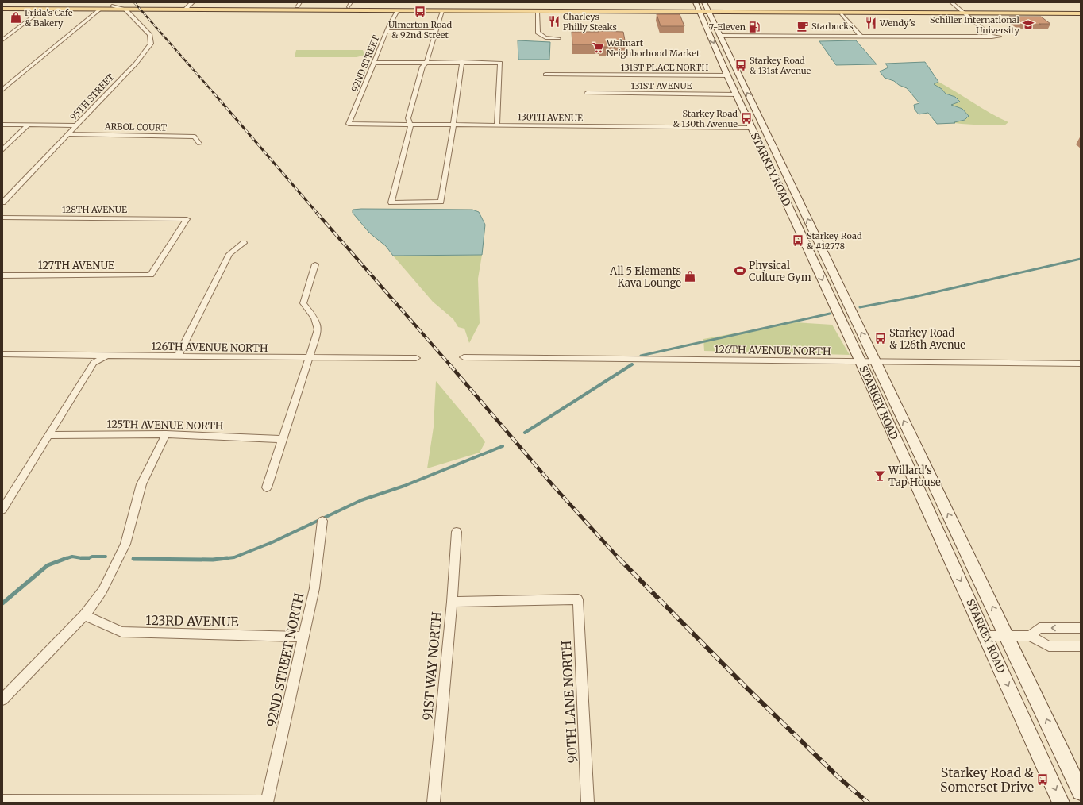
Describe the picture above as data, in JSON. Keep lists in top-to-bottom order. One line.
{"streets":{"main road":["STARKEY ROAD"],"street":["92ND STREET","131ST PLACE NORTH","131ST AVENUE","95TH STREET","130TH AVENUE","ARBOL COURT","128TH AVENUE","127TH AVENUE","126TH AVENUE NORTH","125TH AVENUE NORTH","123RD AVENUE","92ND STREET NORTH","91ST WAY NORTH","90TH LANE NORTH"]},"crossings":[["92ND STREET","130TH AVENUE"],["131ST PLACE NORTH","STARKEY ROAD"],["131ST AVENUE","STARKEY ROAD"],["95TH STREET","ARBOL COURT"],["130TH AVENUE","STARKEY ROAD"],["STARKEY ROAD","126TH AVENUE NORTH"],["128TH AVENUE","127TH AVENUE"],["123RD AVENUE","92ND STREET NORTH"],["91ST WAY NORTH","90TH LANE NORTH"]],"places":{"bus stop":["Ulmerton Road & 92nd Street","Starkey Road & 131st Avenue","Starkey Road & 130th Avenue","Starkey Road & #12778","Starkey Road & 126th Avenue","Starkey Road & Somerset Drive"],"shop":["Frida's Cafe & Bakery","All 5 Elements Kava Lounge"],"restaurant":["Charleys Philly Steaks","Wendy's"],"school or university":["Schiller International University"],"cafe":["Starbucks"],"fuel station":["7-Eleven"],"supermarket":["Walmart Neighborhood Market"],"sports":["Physical Culture Gym"],"bar":["Willard's Tap House"]}}
